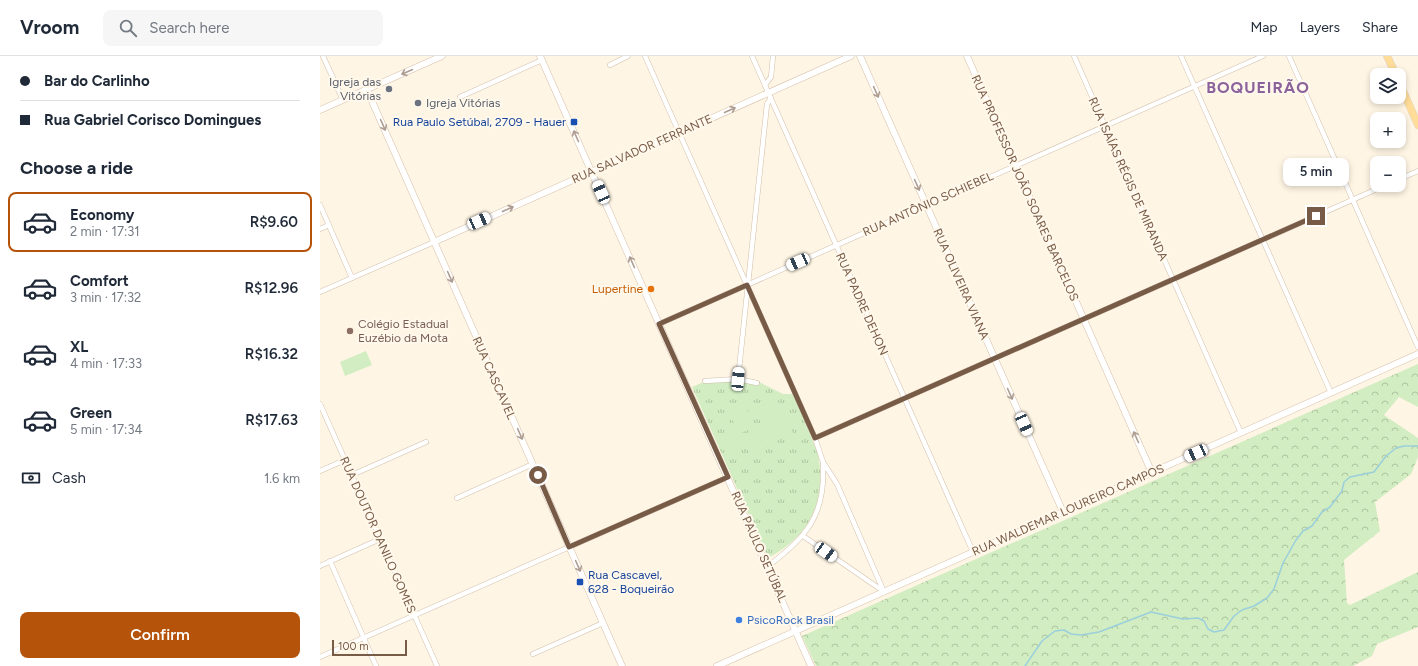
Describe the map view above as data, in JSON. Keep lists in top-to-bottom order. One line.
{"streets":{"main road":["RUA SALVADOR FERRANTE","RUA PROFESSOR JOÃO SOARES BARCELOS","RUA OLIVEIRA VIANA","RUA CASCAVEL","RUA WALDEMAR LOUREIRO CAMPOS","RUA PAULO SETÚBAL"],"street":["RUA ISAÍAS RÉGIS DE MIRANDA","RUA ANTÔNIO SCHIEBEL","RUA PADRE DEHON","RUA DOUTOR DANILO GOMES"]},"crossings":[["RUA SALVADOR FERRANTE","RUA PADRE DEHON"],["RUA SALVADOR FERRANTE","RUA CASCAVEL"],["RUA SALVADOR FERRANTE","RUA PAULO SETÚBAL"],["RUA ISAÍAS RÉGIS DE MIRANDA","RUA ANTÔNIO SCHIEBEL"],["RUA ISAÍAS RÉGIS DE MIRANDA","RUA WALDEMAR LOUREIRO CAMPOS"],["RUA PROFESSOR JOÃO SOARES BARCELOS","RUA ANTÔNIO SCHIEBEL"],["RUA PROFESSOR JOÃO SOARES BARCELOS","RUA WALDEMAR LOUREIRO CAMPOS"],["RUA ANTÔNIO SCHIEBEL","RUA OLIVEIRA VIANA"],["RUA ANTÔNIO SCHIEBEL","RUA PADRE DEHON"],["RUA ANTÔNIO SCHIEBEL","RUA PAULO SETÚBAL"],["RUA OLIVEIRA VIANA","RUA WALDEMAR LOUREIRO CAMPOS"],["RUA PADRE DEHON","RUA WALDEMAR LOUREIRO CAMPOS"],["RUA WALDEMAR LOUREIRO CAMPOS","RUA PAULO SETÚBAL"]],"one_way":["RUA SALVADOR FERRANTE","RUA PROFESSOR JOÃO SOARES BARCELOS","RUA OLIVEIRA VIANA","RUA CASCAVEL","RUA PAULO SETÚBAL"],"districts":["BOQUEIRÃO"],"places":{"other":["Igreja das Vitórias","Igreja Vitórias","Lupertine","Colégio Estadual Euzébio da Mota","PsicoRock Brasil"],"transit":["Rua Paulo Setúbal, 2709 - Hauer","Rua Cascavel, 628 - Boqueirão"]},"scale_bar":"100 m","page":{"header":"Vroom","search":"Search here","nav":["Map","Layers","Share"],"banner":["Bar do Carlinho","Rua Gabriel Corisco Domingues"],"map_buttons":["+","−"],"heading":"Choose a ride","bubble":"5 min","list":[{"name":"Economy","note":"2 min · 17:31","value":"R$9.60"},{"name":"Comfort","note":"3 min · 17:32","value":"R$12.96"},{"name":"XL","note":"4 min · 17:33","value":"R$16.32"},{"name":"Green","note":"5 min · 17:34","value":"R$17.63"}],"pay":["Cash","1.6 km"],"buttons":"Confirm","scale":"100 m"}}
